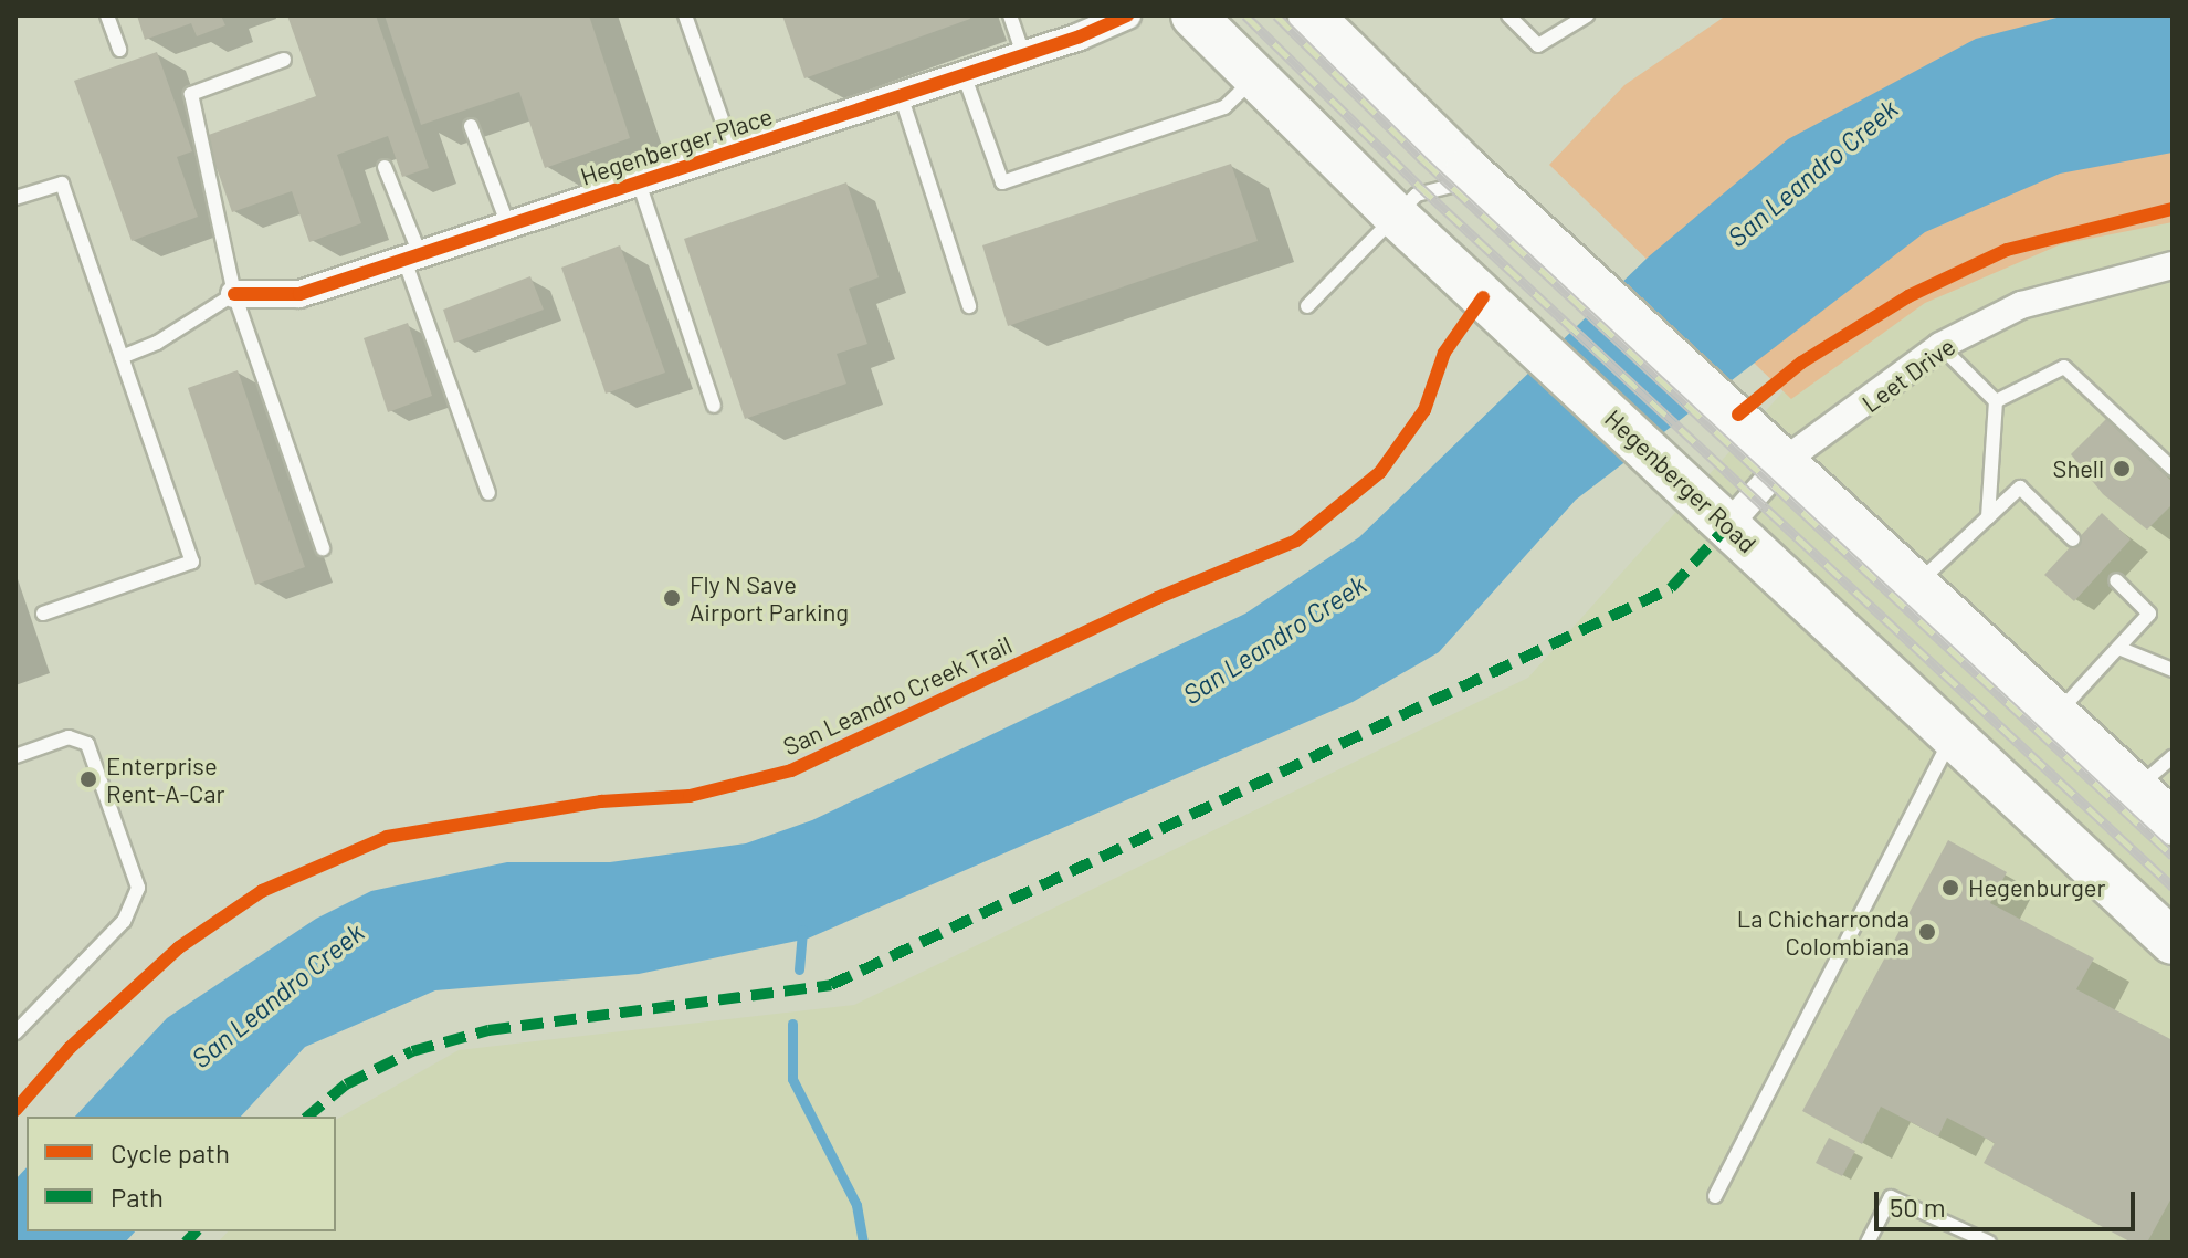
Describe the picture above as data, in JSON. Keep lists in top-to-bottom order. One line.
{"streets":{"main road":["Hegenberger Road"],"street":["Hegenberger Place","Leet Drive"],"cycle path":["San Leandro Creek Trail"]},"crossings":[["Leet Drive","Hegenberger Road"]],"water":["San Leandro Creek"],"places":["Shell","Fly N Save Airport Parking","Enterprise Rent-A-Car","Hegenburger","La Chicharronda Colombiana"],"legend":["Cycle path","Path"],"scale_bar":"50 m"}
